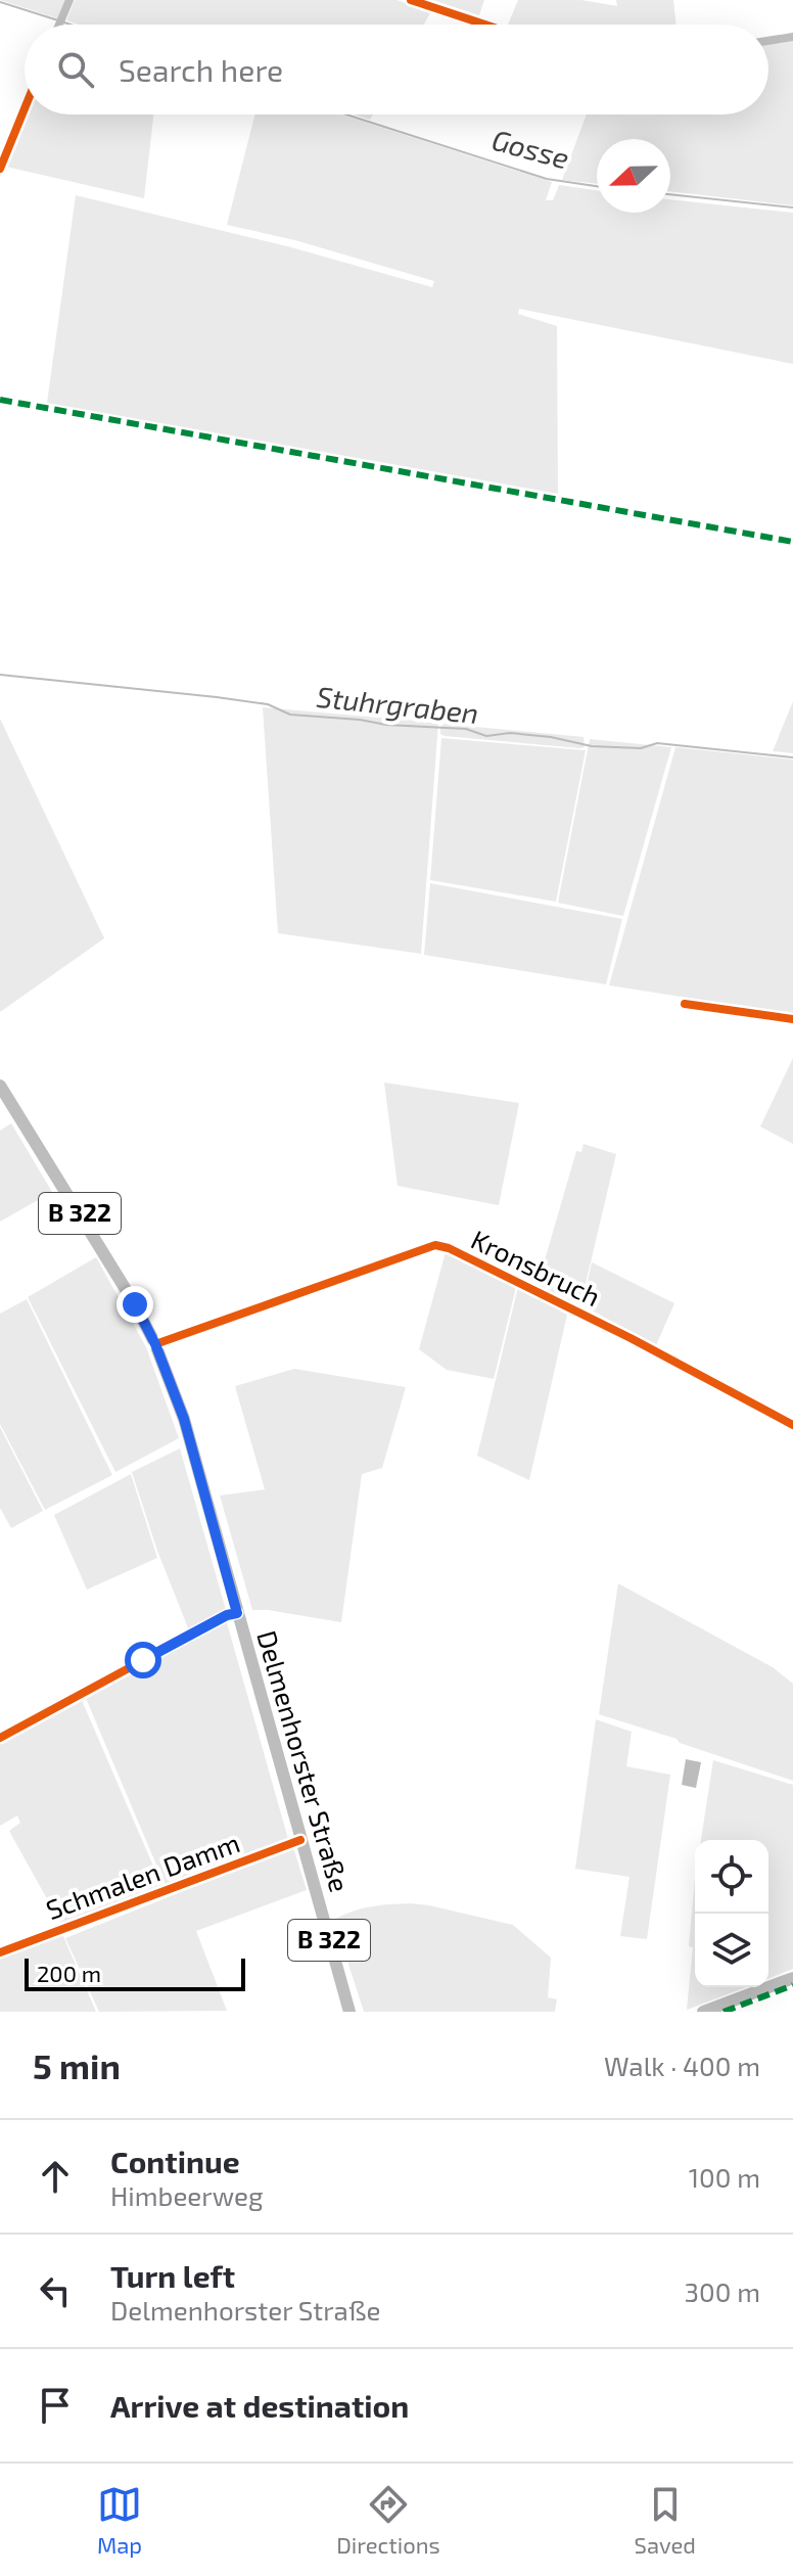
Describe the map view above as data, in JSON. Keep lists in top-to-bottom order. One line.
{"streets":{"main road":["B 322","Delmenhorster Straße"],"street":["Kronsbruch","Schmalen Damm"]},"crossings":[["Kronsbruch","Delmenhorster Straße"],["Delmenhorster Straße","Schmalen Damm"]],"water":["Gosse","Stuhrgraben"],"scale_bar":"200 m","north":"left","page":{"search":"Search here","scale":"200 m","heading":["5 min","Walk · 400 m"],"list":[["Continue","Himbeerweg","100 m"],["Turn left","Delmenhorster Straße","300 m"],"Arrive at destination"],"nav":["Map","Directions","Saved"]}}
